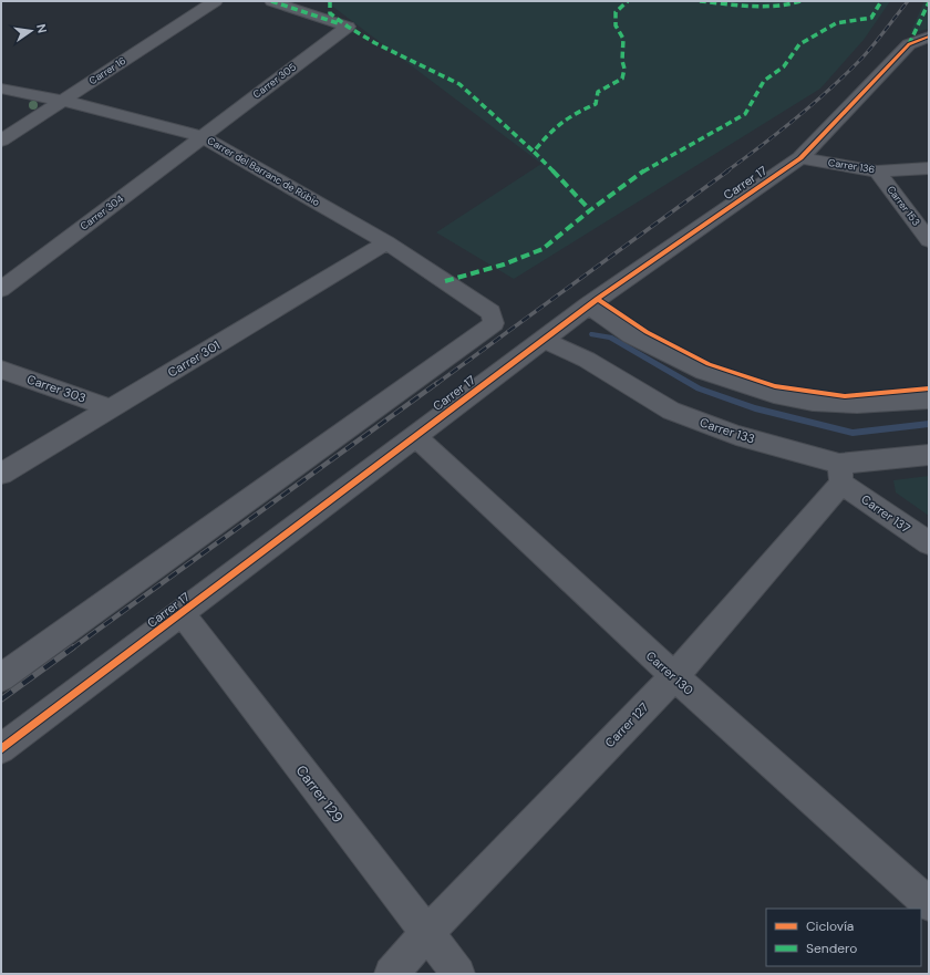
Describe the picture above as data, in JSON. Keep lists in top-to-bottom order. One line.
{"streets":{"street":["Carrer 16","Carrer 305","Carrer 136","Carrer del Barranc de Rúbio","Carrer 17","Carrer 153","Carrer 304","Carrer 301","Carrer 303","Carrer 133","Carrer 137","Carrer 130","Carrer 127","Carrer 129"]},"crossings":[["Carrer 16","Carrer del Barranc de Rúbio"],["Carrer 305","Carrer del Barranc de Rúbio"],["Carrer 305","Carrer 304"],["Carrer 136","Carrer 17"],["Carrer 136","Carrer 153"],["Carrer del Barranc de Rúbio","Carrer 304"],["Carrer del Barranc de Rúbio","Carrer 301"],["Carrer 17","Carrer 133"],["Carrer 17","Carrer 130"],["Carrer 17","Carrer 129"],["Carrer 301","Carrer 303"],["Carrer 133","Carrer 137"],["Carrer 133","Carrer 127"],["Carrer 137","Carrer 127"],["Carrer 130","Carrer 127"],["Carrer 127","Carrer 129"]],"legend":["Ciclovía","Sendero"],"north":"right"}
